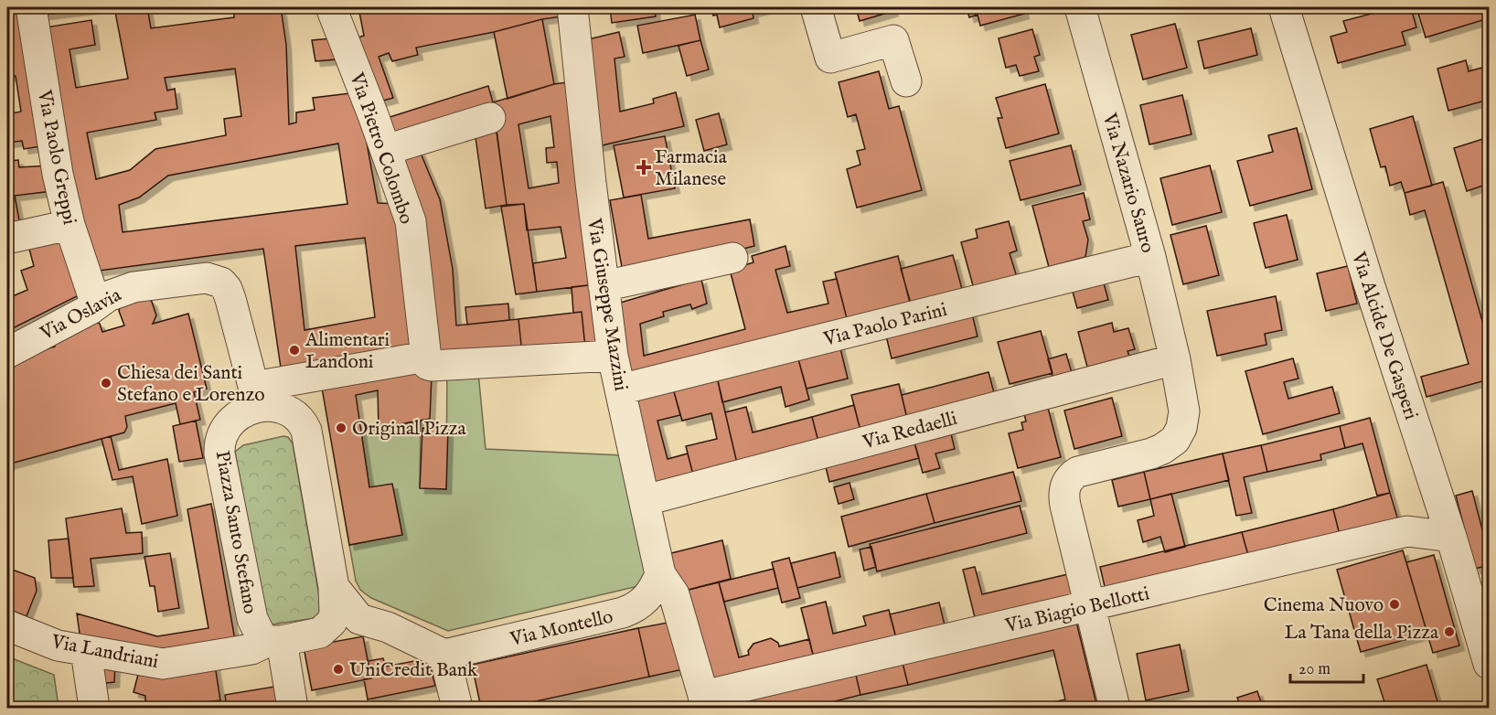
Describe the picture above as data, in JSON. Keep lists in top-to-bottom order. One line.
{"streets":{"street":["Via Pietro Colombo","Via Paolo Greppi","Via Nazario Sauro","Via Giuseppe Mazzini","Via Oslavia","Via Paolo Parini","Via Alcide De Gasperi","Via Redaelli","Piazza Santo Stefano","Via Biagio Bellotti","Via Montello","Via Landriani"]},"crossings":[["Via Pietro Colombo","Piazza Santo Stefano"],["Via Paolo Greppi","Via Oslavia"],["Via Nazario Sauro","Via Paolo Parini"],["Via Nazario Sauro","Via Redaelli"],["Via Nazario Sauro","Via Biagio Bellotti"],["Via Giuseppe Mazzini","Via Paolo Parini"],["Via Giuseppe Mazzini","Via Redaelli"],["Via Giuseppe Mazzini","Via Biagio Bellotti"],["Via Giuseppe Mazzini","Via Montello"],["Via Oslavia","Piazza Santo Stefano"],["Via Alcide De Gasperi","Via Biagio Bellotti"],["Piazza Santo Stefano","Via Landriani"]],"places":{"health":["Farmacia Milanese"],"other":["Alimentari Landoni","Chiesa dei Santi Stefano e Lorenzo","Original Pizza","Cinema Nuovo","La Tana della Pizza","UniCredit Bank"]},"scale_bar":"20 m"}
